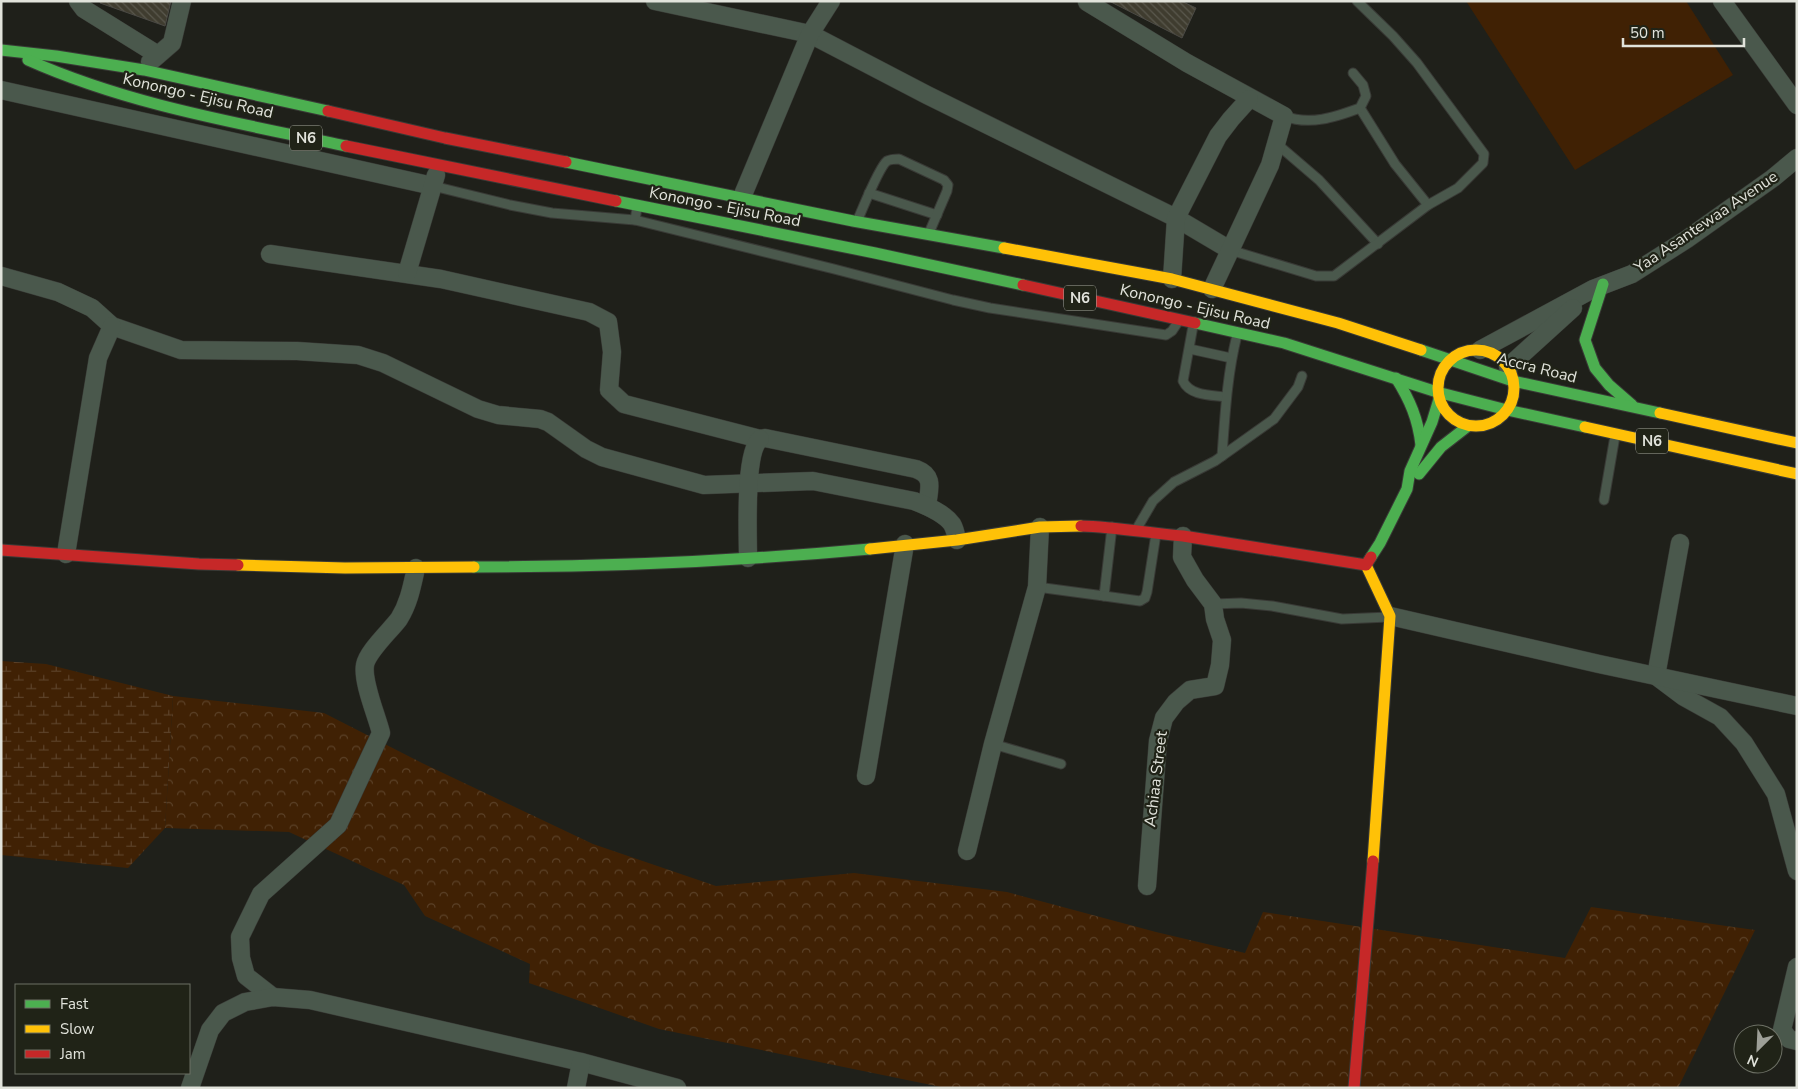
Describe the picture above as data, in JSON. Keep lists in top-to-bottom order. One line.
{"streets":{"main road":["Konongo - Ejisu Road","N6","Accra Road"],"street":["Yaa Asantewaa Avenue","Achiaa Street"]},"crossings":[["Konongo - Ejisu Road","Accra Road"]],"legend":["Fast","Slow","Jam"],"scale_bar":"50 m","north":"bottom left"}
